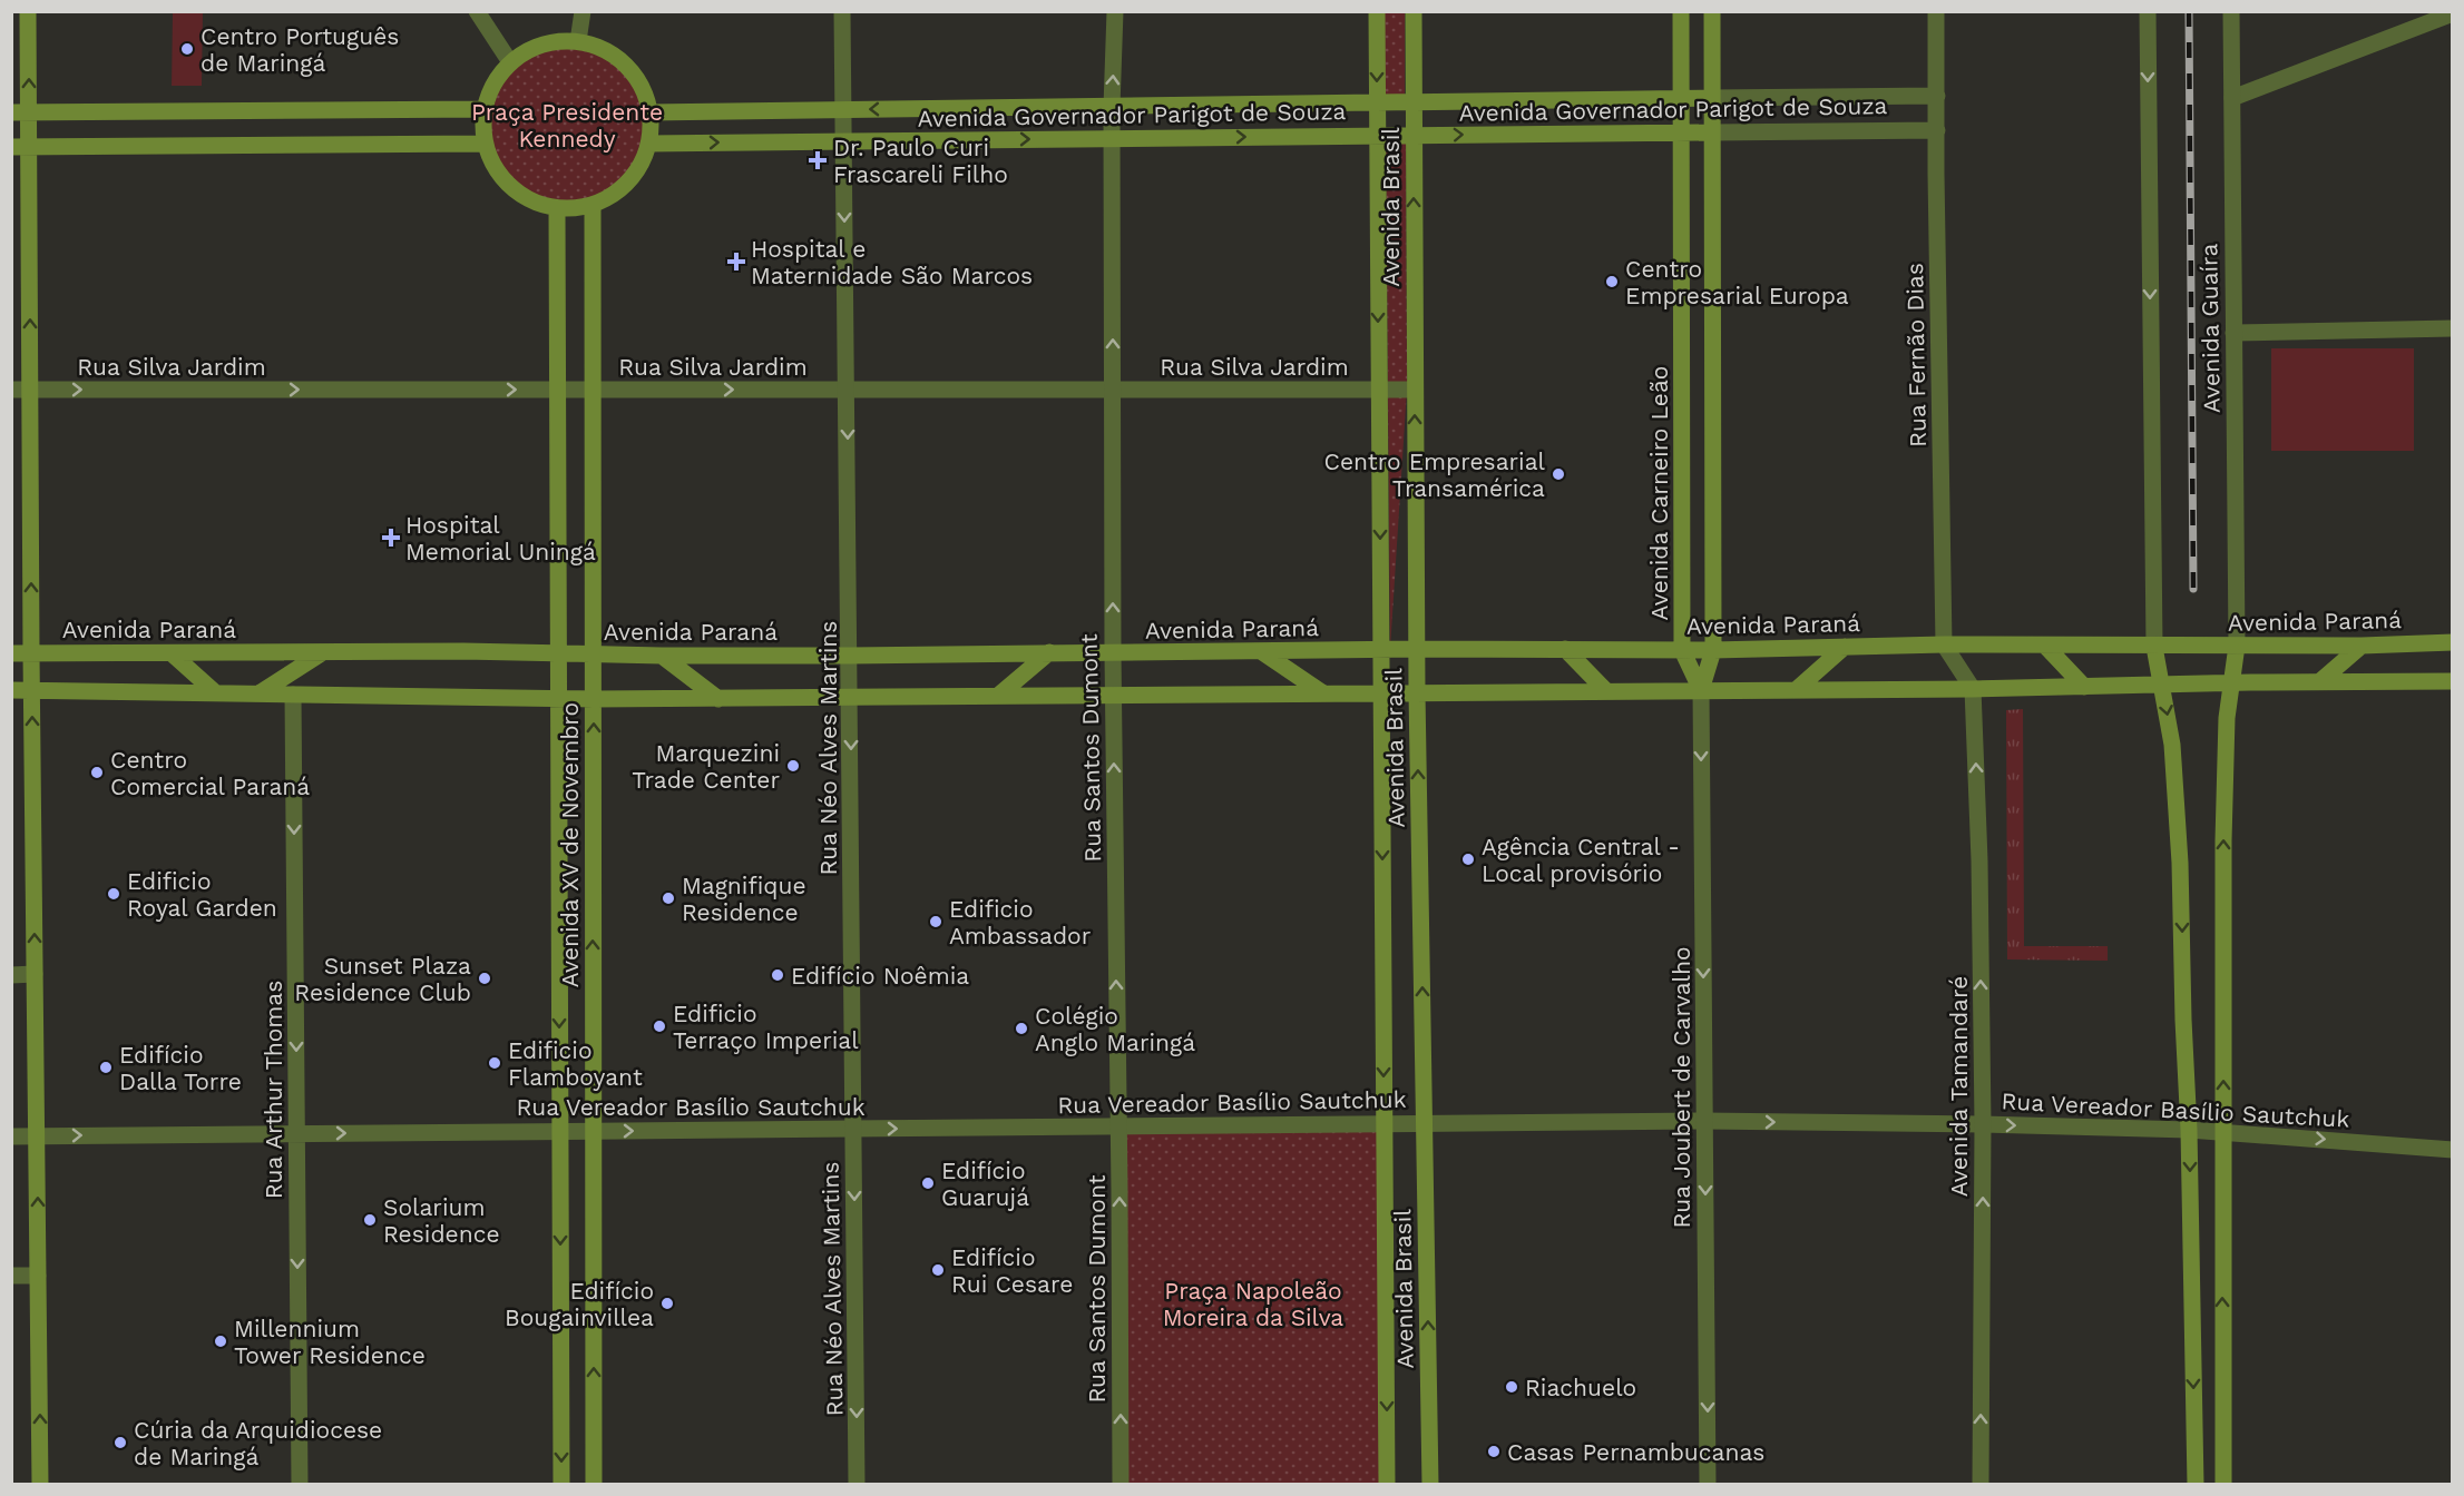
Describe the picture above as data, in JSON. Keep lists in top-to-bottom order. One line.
{"streets":{"main road":["Avenida Governador Parigot de Souza","Avenida Brasil","Avenida Carneiro Leão","Avenida Paraná","Avenida XV de Novembro"],"street":["Avenida Guaíra","Rua Fernão Dias","Rua Silva Jardim","Rua Néo Alves Martins","Rua Santos Dumont","Avenida Tamandaré","Rua Joubert de Carvalho","Rua Arthur Thomas","Rua Vereador Basílio Sautchuk"]},"crossings":[["Avenida Governador Parigot de Souza","Avenida Brasil"],["Avenida Governador Parigot de Souza","Rua Fernão Dias"],["Avenida Governador Parigot de Souza","Avenida Carneiro Leão"],["Avenida Governador Parigot de Souza","Rua Néo Alves Martins"],["Avenida Governador Parigot de Souza","Rua Santos Dumont"],["Avenida Governador Parigot de Souza","Avenida XV de Novembro"],["Avenida Brasil","Rua Silva Jardim"],["Avenida Brasil","Avenida Paraná"],["Avenida Brasil","Rua Vereador Basílio Sautchuk"],["Avenida Guaíra","Avenida Paraná"],["Rua Fernão Dias","Avenida Paraná"],["Rua Silva Jardim","Rua Néo Alves Martins"],["Rua Silva Jardim","Rua Santos Dumont"],["Rua Silva Jardim","Avenida XV de Novembro"],["Avenida Carneiro Leão","Avenida Paraná"],["Avenida Carneiro Leão","Rua Joubert de Carvalho"],["Avenida Paraná","Rua Néo Alves Martins"],["Avenida Paraná","Rua Santos Dumont"],["Avenida Paraná","Avenida XV de Novembro"],["Rua Néo Alves Martins","Rua Vereador Basílio Sautchuk"],["Rua Santos Dumont","Rua Vereador Basílio Sautchuk"],["Avenida XV de Novembro","Rua Vereador Basílio Sautchuk"],["Avenida Tamandaré","Rua Vereador Basílio Sautchuk"],["Rua Joubert de Carvalho","Rua Vereador Basílio Sautchuk"],["Rua Arthur Thomas","Rua Vereador Basílio Sautchuk"]],"one_way":["Rua Silva Jardim","Rua Néo Alves Martins","Rua Santos Dumont","Avenida Tamandaré","Rua Joubert de Carvalho","Rua Arthur Thomas","Rua Vereador Basílio Sautchuk"],"parks":["Praça Presidente Kennedy","Praça Napoleão Moreira da Silva"],"places":{"other":["Centro Português de Maringá","Centro Empresarial Europa","Centro Empresarial Transamérica","Marquezini Trade Center","Centro Comercial Paraná","Agência Central - Local provisório","Edificio Royal Garden","Magnifique Residence","Edificio Ambassador","Edifício Noêmia","Sunset Plaza Residence Club","Edificio Terraço Imperial","Colégio Anglo Maringá","Edificio Flamboyant","Edifício Dalla Torre","Edifício Guarujá","Solarium Residence","Edifício Rui Cesare","Edifício Bougainvillea","Millennium Tower Residence","Riachuelo","Cúria da Arquidiocese de Maringá","Casas Pernambucanas"],"health":["Dr. Paulo Curi Frascareli Filho","Hospital e Maternidade São Marcos","Hospital Memorial Uningá"]}}
